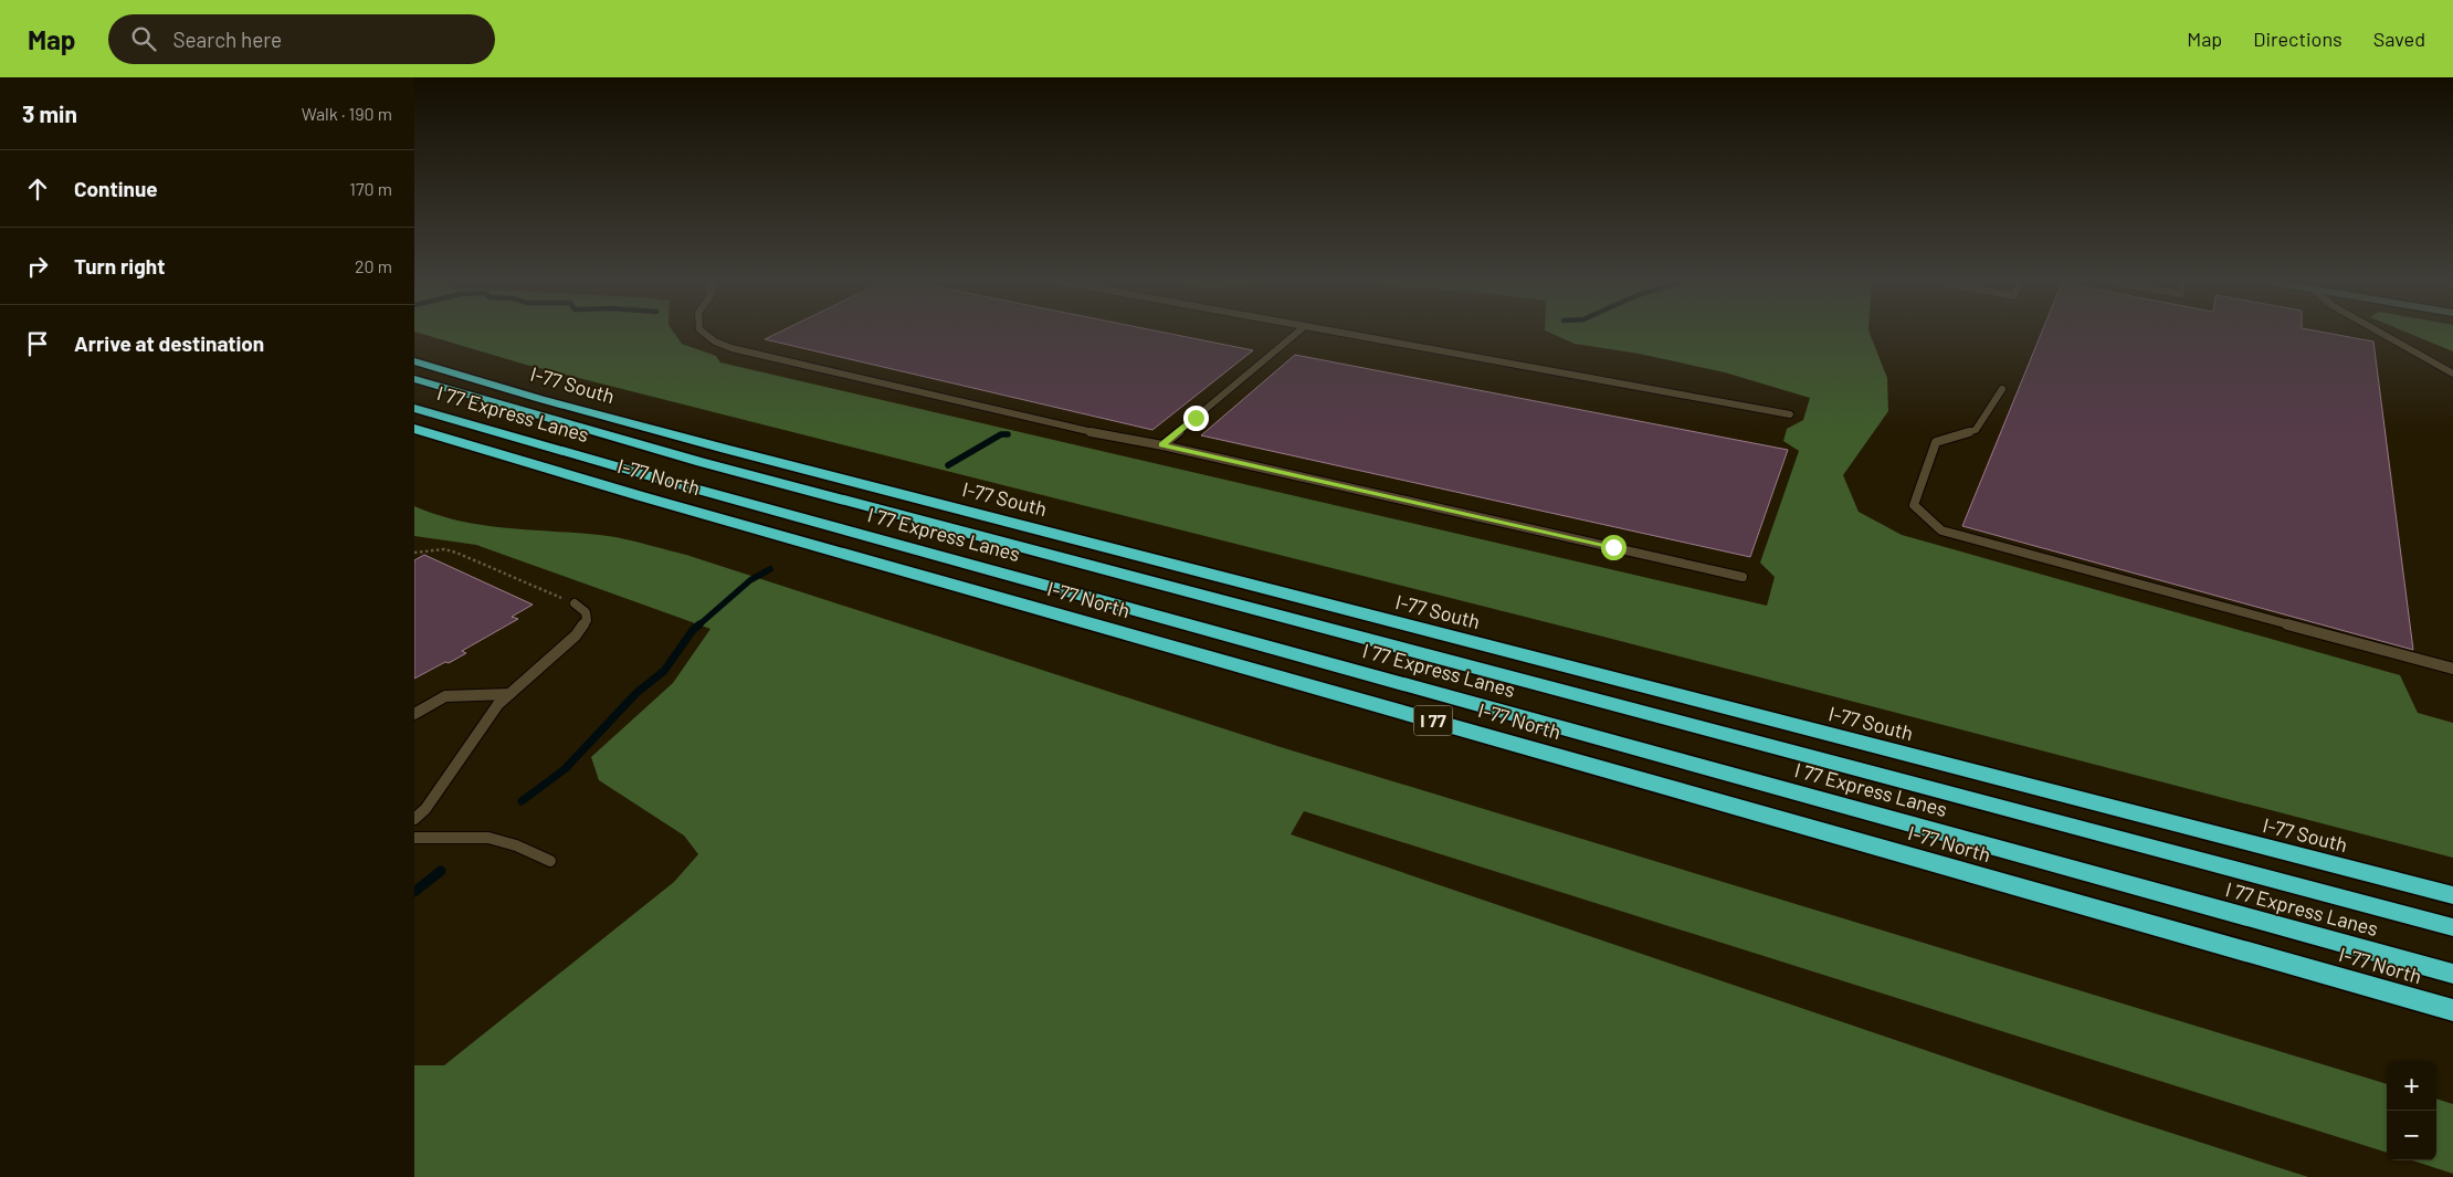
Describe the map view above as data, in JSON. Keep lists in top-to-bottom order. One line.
{"streets":{"highway":["I-77 South","I 77 Express Lanes","I-77 North","I 77"]},"page":{"header":"Map","search":"Search here","nav":["Map","Directions","Saved"],"heading":["3 min","Walk · 190 m"],"list":[["Continue","170 m"],["Turn right","20 m"],"Arrive at destination"],"map_buttons":["+","−"]}}
